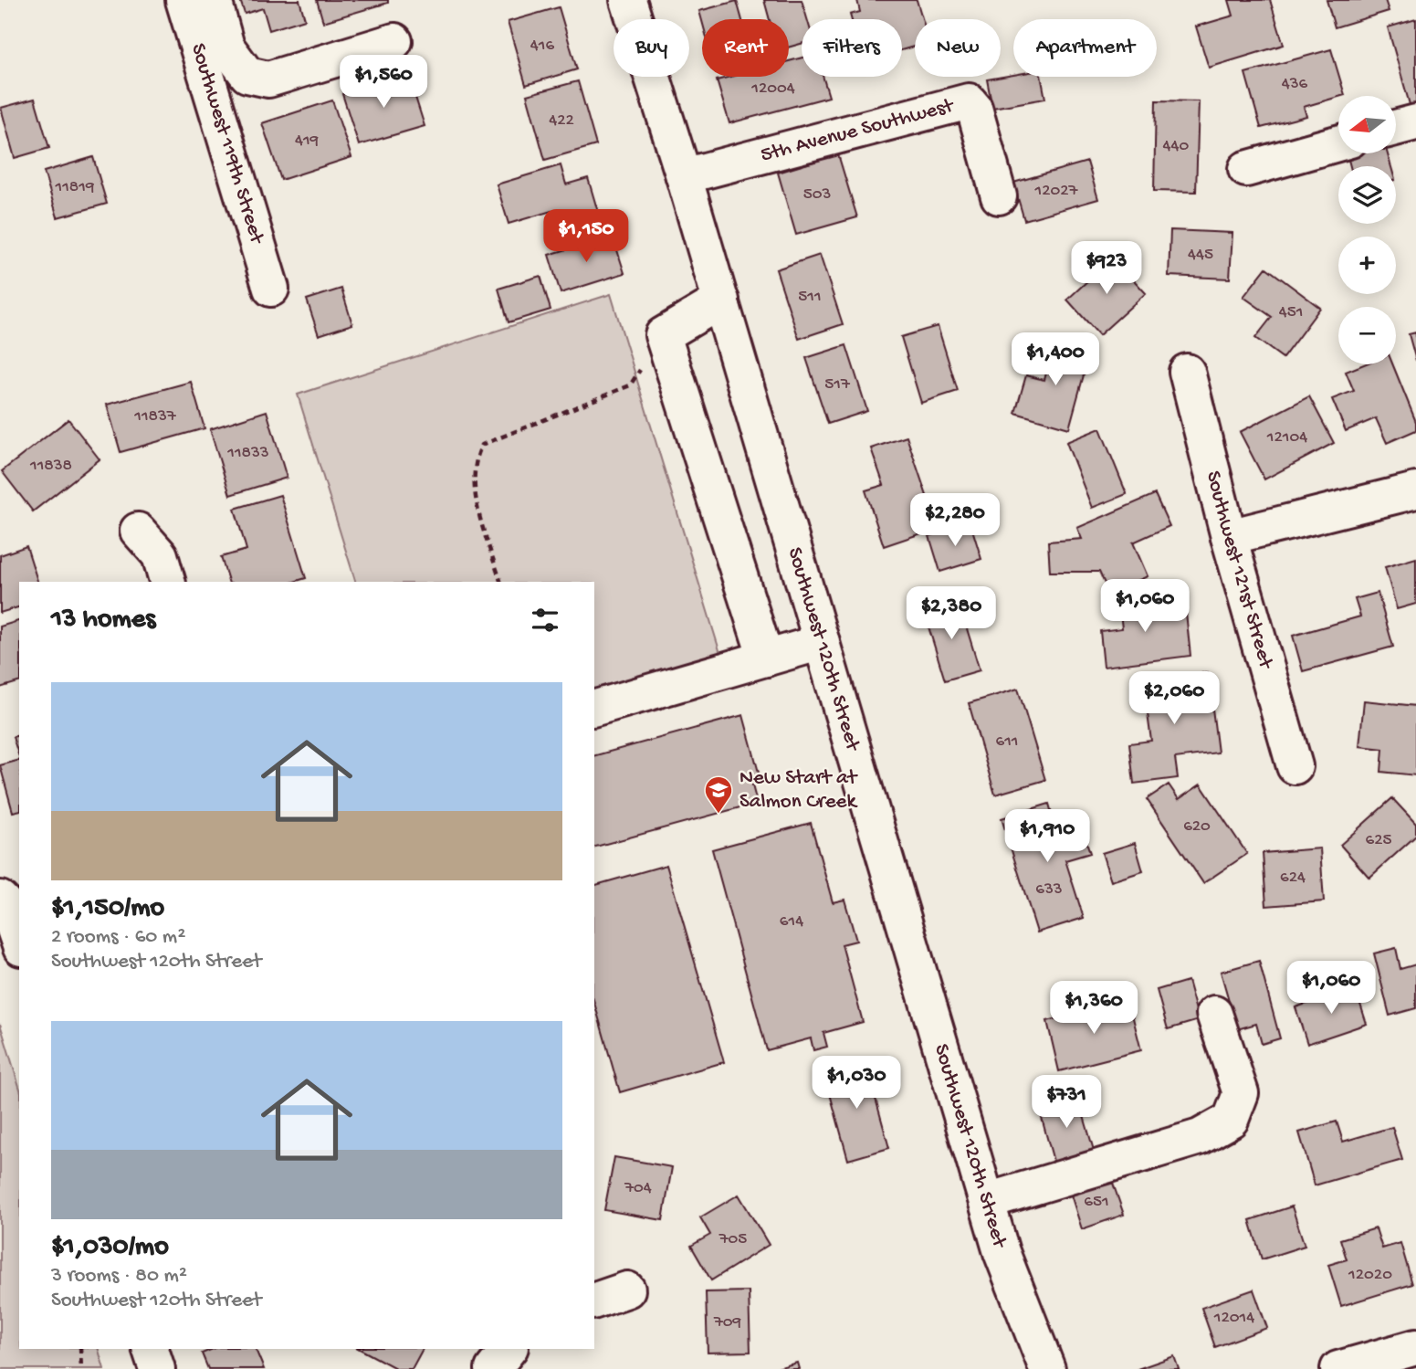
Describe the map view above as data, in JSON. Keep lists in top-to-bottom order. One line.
{"streets":{"street":["5th Avenue Southwest","Southwest 119th Street","Southwest 121st Street","Southwest 120th Street"]},"crossings":[["5th Avenue Southwest","Southwest 120th Street"]],"places":{"school or university":["New Start at Salmon Creek"]},"house_numbers":["416","436","12004","422","419","440","11819","12027","503","445","511","451","517","11837","12104","11833","11838","611","620","625","624","633","614","704","651","705","12020","12014","709"],"north":"left","page":{"chip":["Buy","Rent","Filters","New","Apartment"],"price":["$1,560","$1,150","$923","$1,400","$2,280","$1,060","$2,380","$2,060","$1,910","$1,060","$1,360","$1,030","$731"],"map_buttons":["+","−"],"heading":"13 homes","list":[{"name":"$1,150/mo","note":"2 rooms · 60 m² · Southwest 120th Street"},{"name":"$1,030/mo","note":"3 rooms · 80 m² · Southwest 120th Street"}]}}
